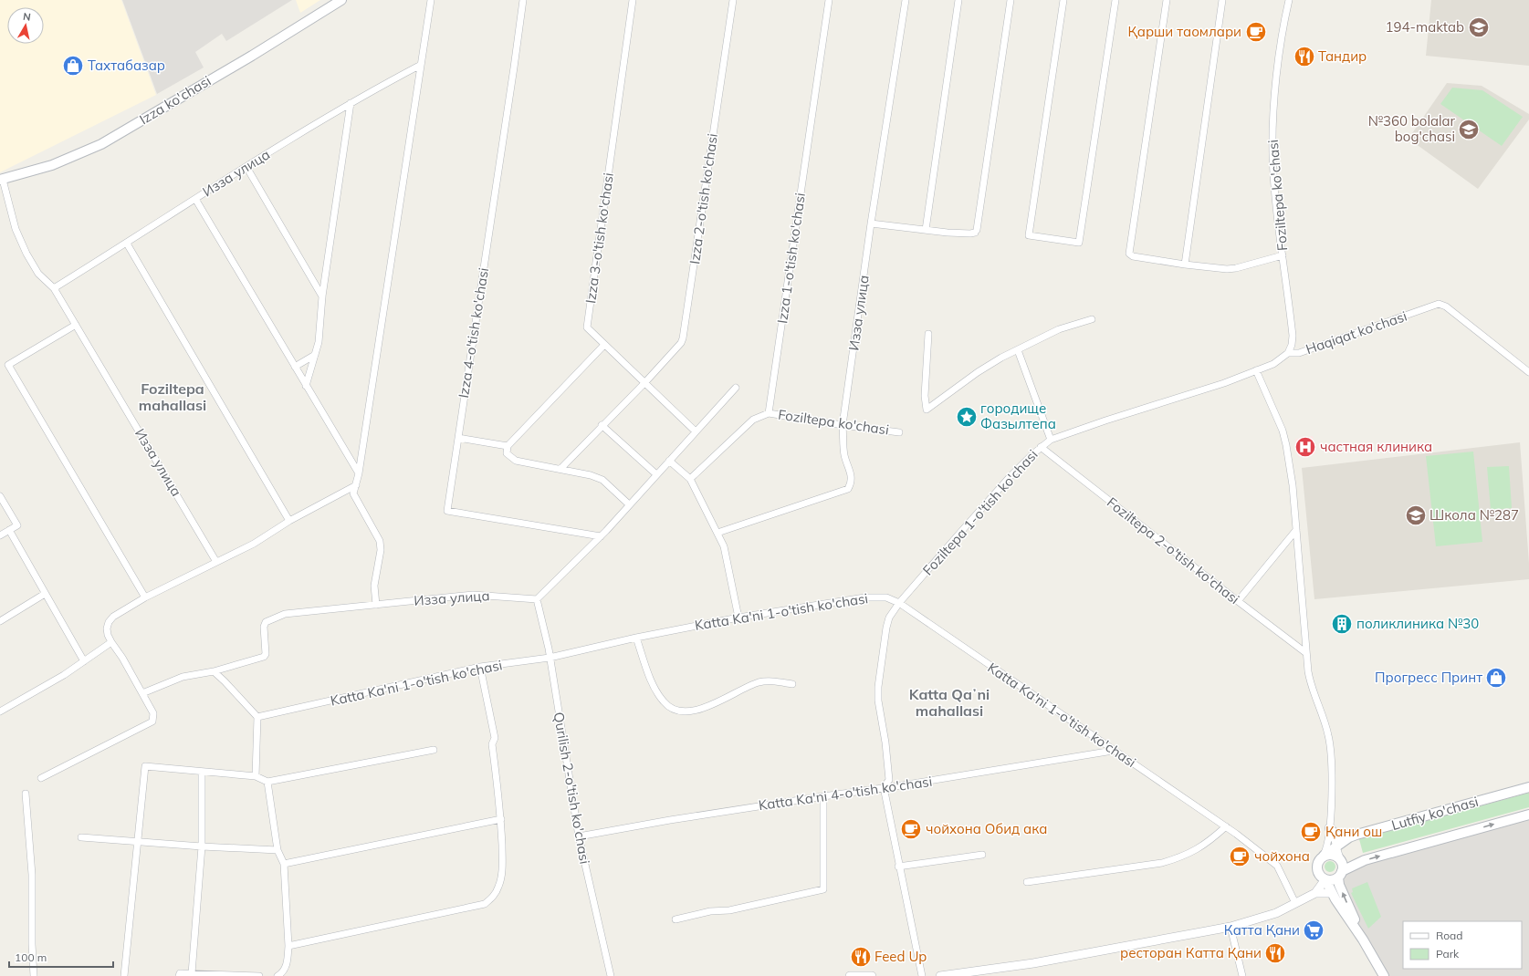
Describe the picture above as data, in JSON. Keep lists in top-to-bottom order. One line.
{"streets":{"main road":["Izza ko'chasi","Lutfiy ko'chasi"],"street":["Изза улица","Foziltepa ko'chasi","Izza 2-o'tish ko'chasi","Izza 3-o'tish ko'chasi","Izza 1-o'tish ko'chasi","Izza 4-o'tish ko'chasi","Haqiqat ko'chasi","Foziltepa 1-o'tish ko'chasi","Foziltepa 2-o'tish ko'chasi","Katta Ka'ni 1-o'tish ko'chasi","Qurilish 2-o'tish ko'chasi","Katta Ka'ni 4-o'tish ko'chasi"]},"crossings":[["Izza ko'chasi","Изза улица"],["Изза улица","Foziltepa ko'chasi"],["Изза улица","Qurilish 2-o'tish ko'chasi"],["Foziltepa ko'chasi","Izza 1-o'tish ko'chasi"],["Foziltepa ko'chasi","Haqiqat ko'chasi"],["Izza 2-o'tish ko'chasi","Izza 3-o'tish ko'chasi"],["Foziltepa 1-o'tish ko'chasi","Foziltepa 2-o'tish ko'chasi"],["Foziltepa 1-o'tish ko'chasi","Katta Ka'ni 1-o'tish ko'chasi"],["Foziltepa 1-o'tish ko'chasi","Katta Ka'ni 4-o'tish ko'chasi"],["Katta Ka'ni 1-o'tish ko'chasi","Qurilish 2-o'tish ko'chasi"],["Katta Ka'ni 1-o'tish ko'chasi","Katta Ka'ni 4-o'tish ko'chasi"],["Qurilish 2-o'tish ko'chasi","Katta Ka'ni 4-o'tish ko'chasi"]],"districts":["Foziltepa mahallasi","Katta Qaʼni mahallasi"],"places":{"school or university":["194-maktab","№360 bolalar bog'chasi","Школа №287"],"cafe":["Қарши таомлари","чойхона Обид ака","Қани ош","чойхона"],"restaurant":["Тандир","ресторан Катта Қани","Feed Up"],"shop":["Тахтабазар","Прогресс Принт"],"place":["городище Фазылтепа"],"hospital":["частная клиника"],"building":["поликлиника №30"],"supermarket":["Катта Қани"]},"legend":["Road","Park"],"scale_bar":"100 m","north":"top"}
